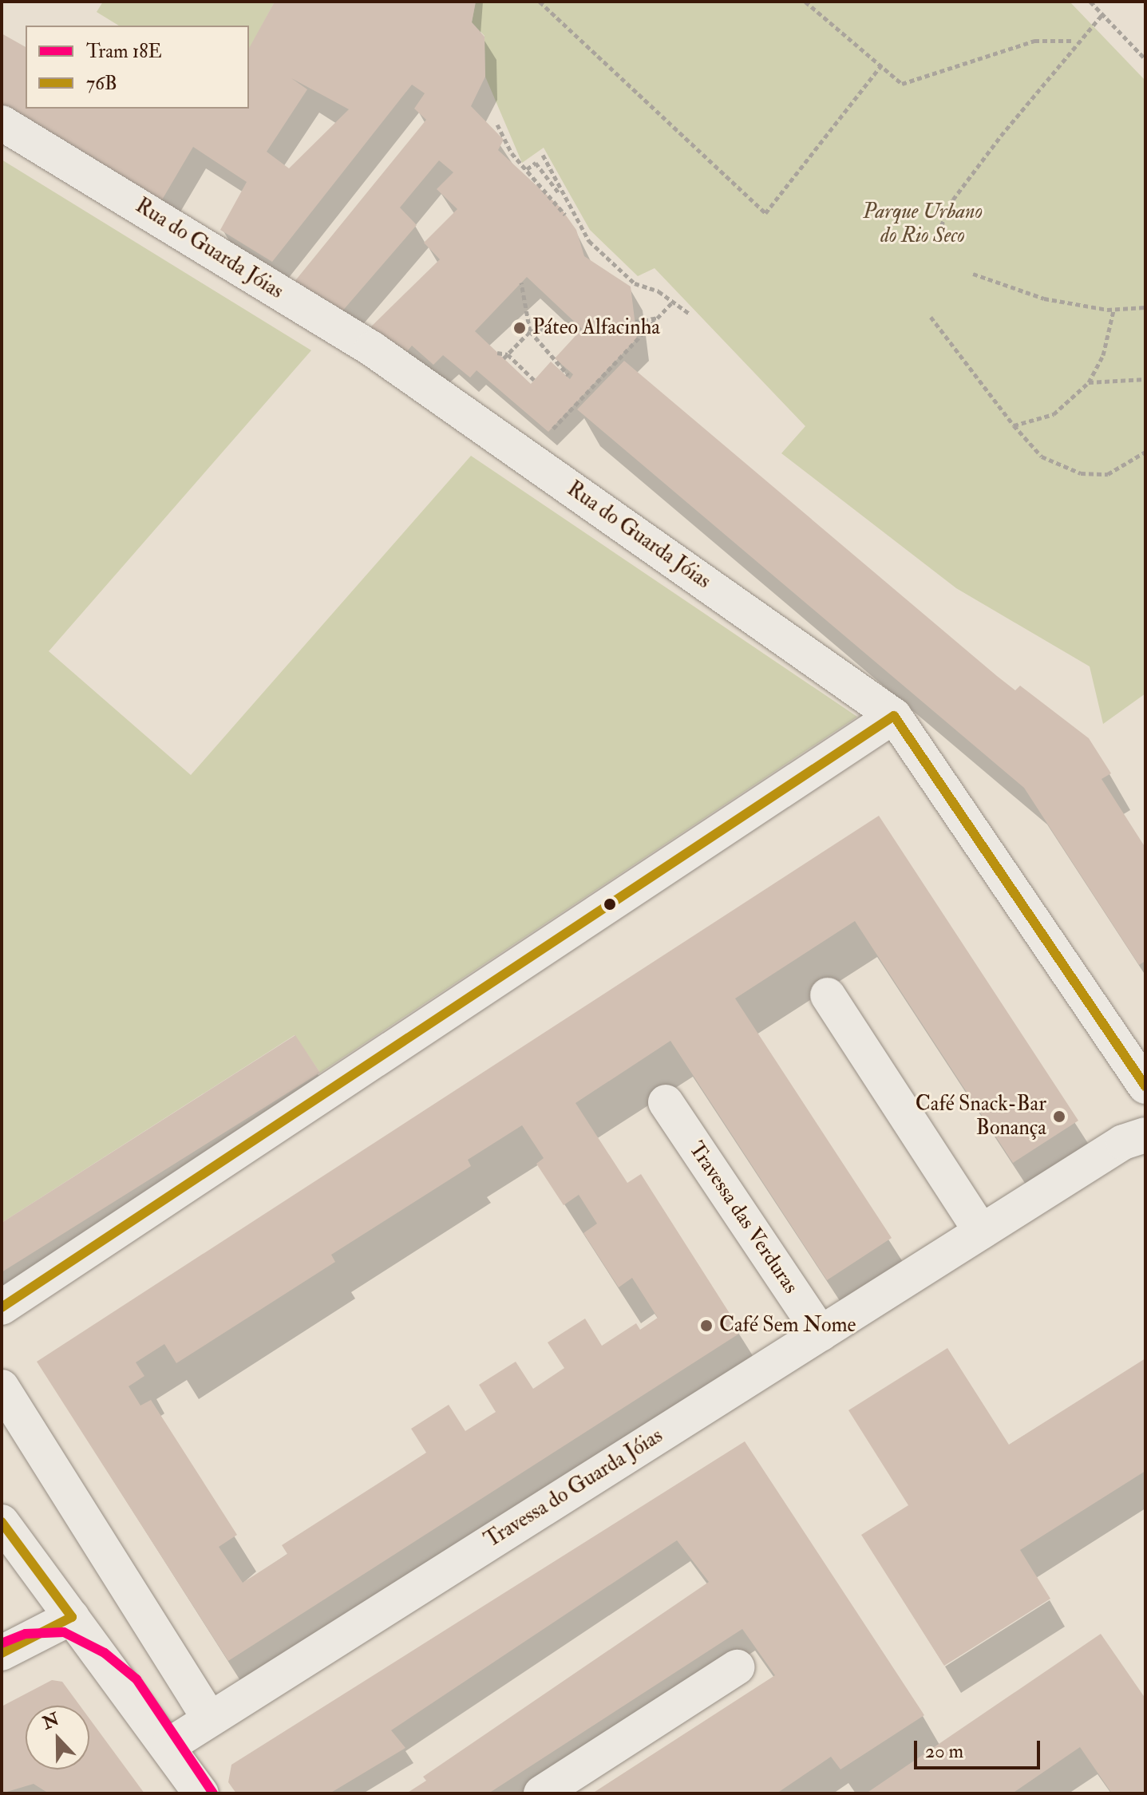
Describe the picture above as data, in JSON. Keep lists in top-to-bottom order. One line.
{"streets":{"street":["Rua do Guarda Jóias","Travessa das Verduras","Travessa do Guarda Jóias"]},"crossings":[["Travessa das Verduras","Travessa do Guarda Jóias"]],"parks":["Parque Urbano do Rio Seco"],"places":["Páteo Alfacinha","Café Snack-Bar Bonança","Café Sem Nome"],"lines":["transit line 76B","tram line 18E"],"legend":["Tram 18E","76B"],"scale_bar":"20 m","north":"top"}
